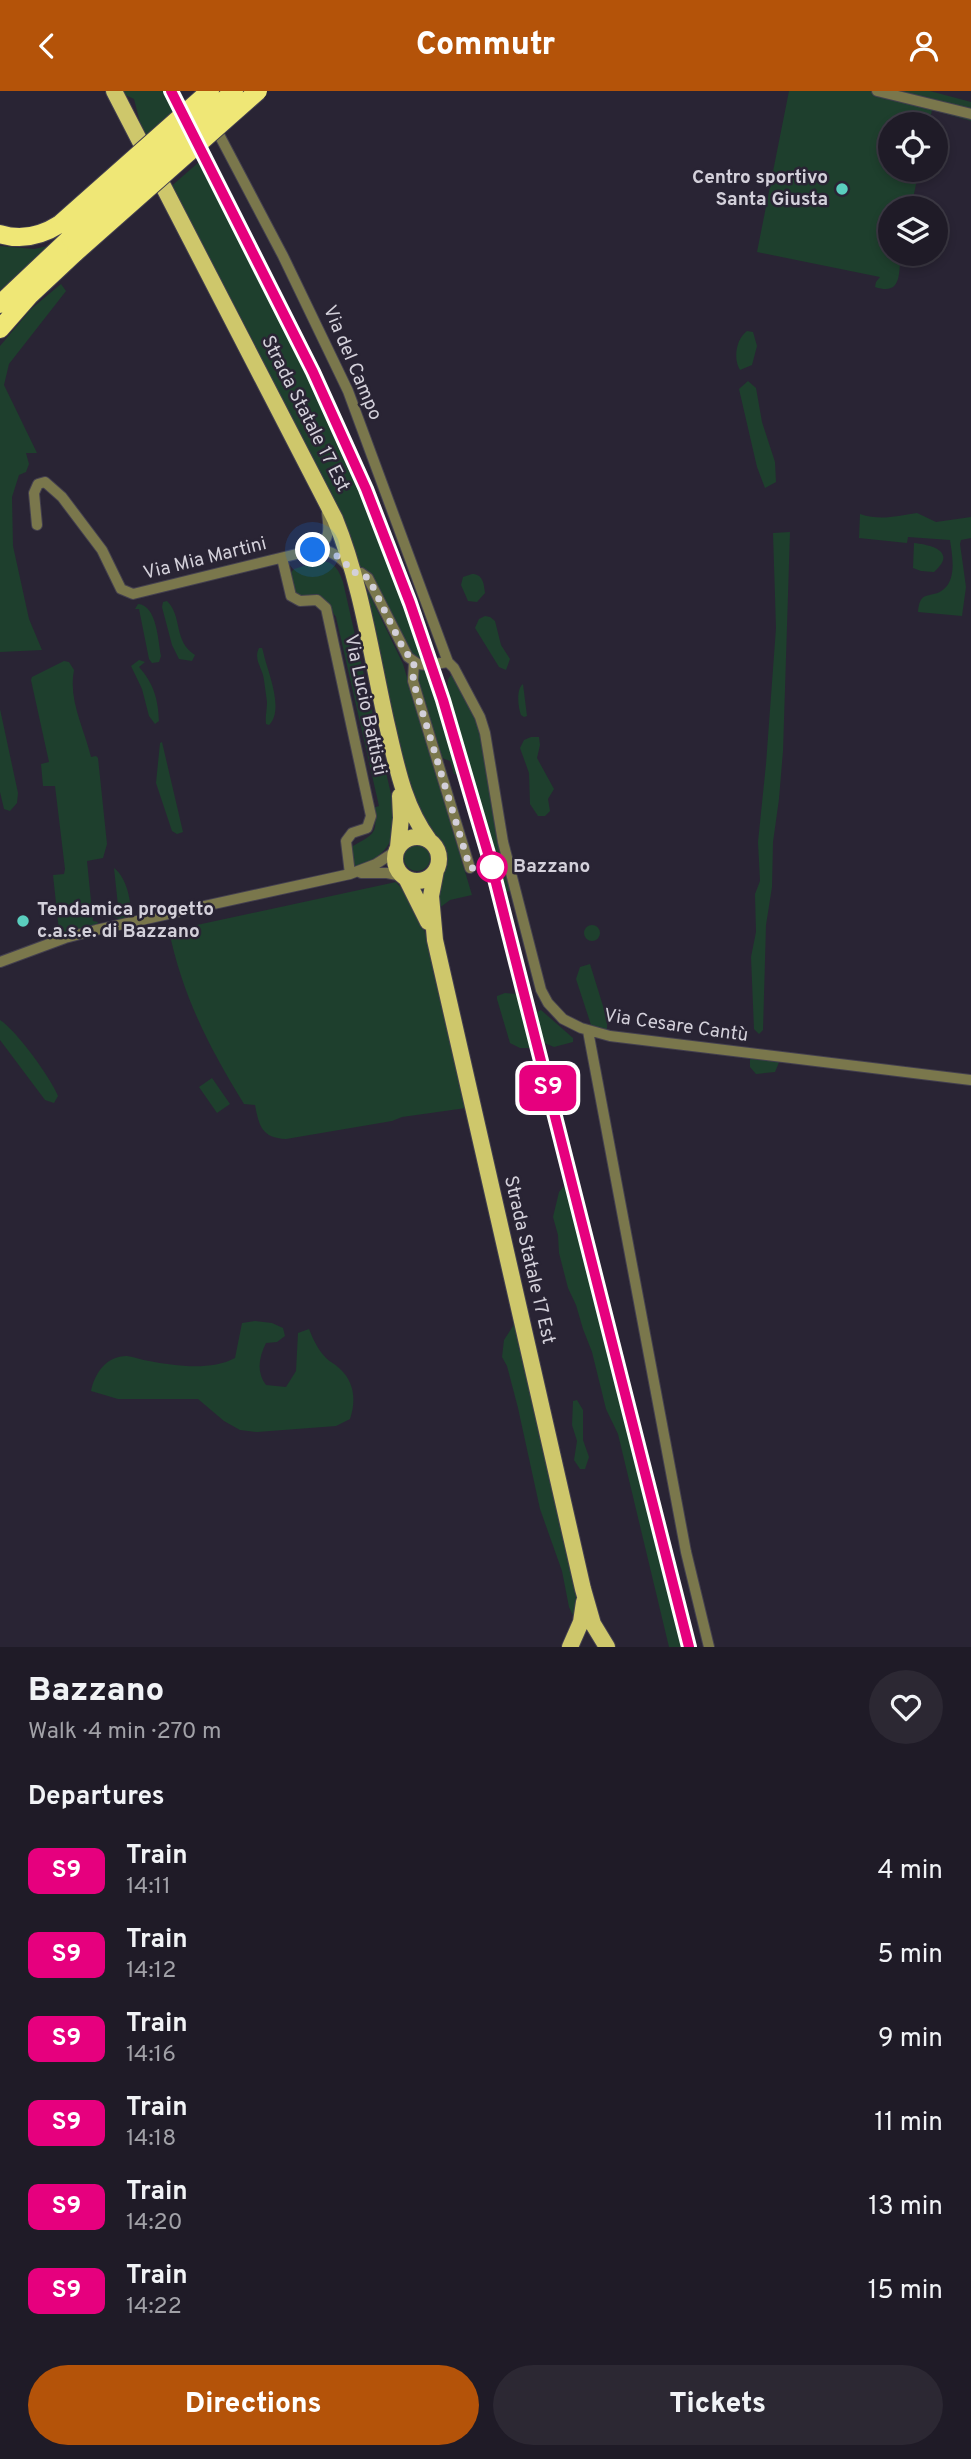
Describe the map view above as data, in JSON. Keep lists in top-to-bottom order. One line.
{"streets":{"main road":["Strada Statale 17 Est"],"street":["Via del Campo","Via Mia Martini","Via Lucio Battisti","Via Cesare Cantù"]},"crossings":[["Via del Campo","Via Cesare Cantù"],["Via Mia Martini","Via Lucio Battisti"]],"places":["Centro sportivo Santa Giusta","Bazzano","Tendamica progetto c.a.s.e. di Bazzano"],"page":{"header":"Commutr","on_map":"S9","heading":[["Bazzano","Walk · 4 min · 270 m"],"Departures"],"list":[{"mark":"S9","name":"Train","note":"14:11","value":"4 min"},{"mark":"S9","name":"Train","note":"14:12","value":"5 min"},{"mark":"S9","name":"Train","note":"14:16","value":"9 min"},{"mark":"S9","name":"Train","note":"14:18","value":"11 min"},{"mark":"S9","name":"Train","note":"14:20","value":"13 min"},{"mark":"S9","name":"Train","note":"14:22","value":"15 min"}],"buttons":["Directions","Tickets"]}}
